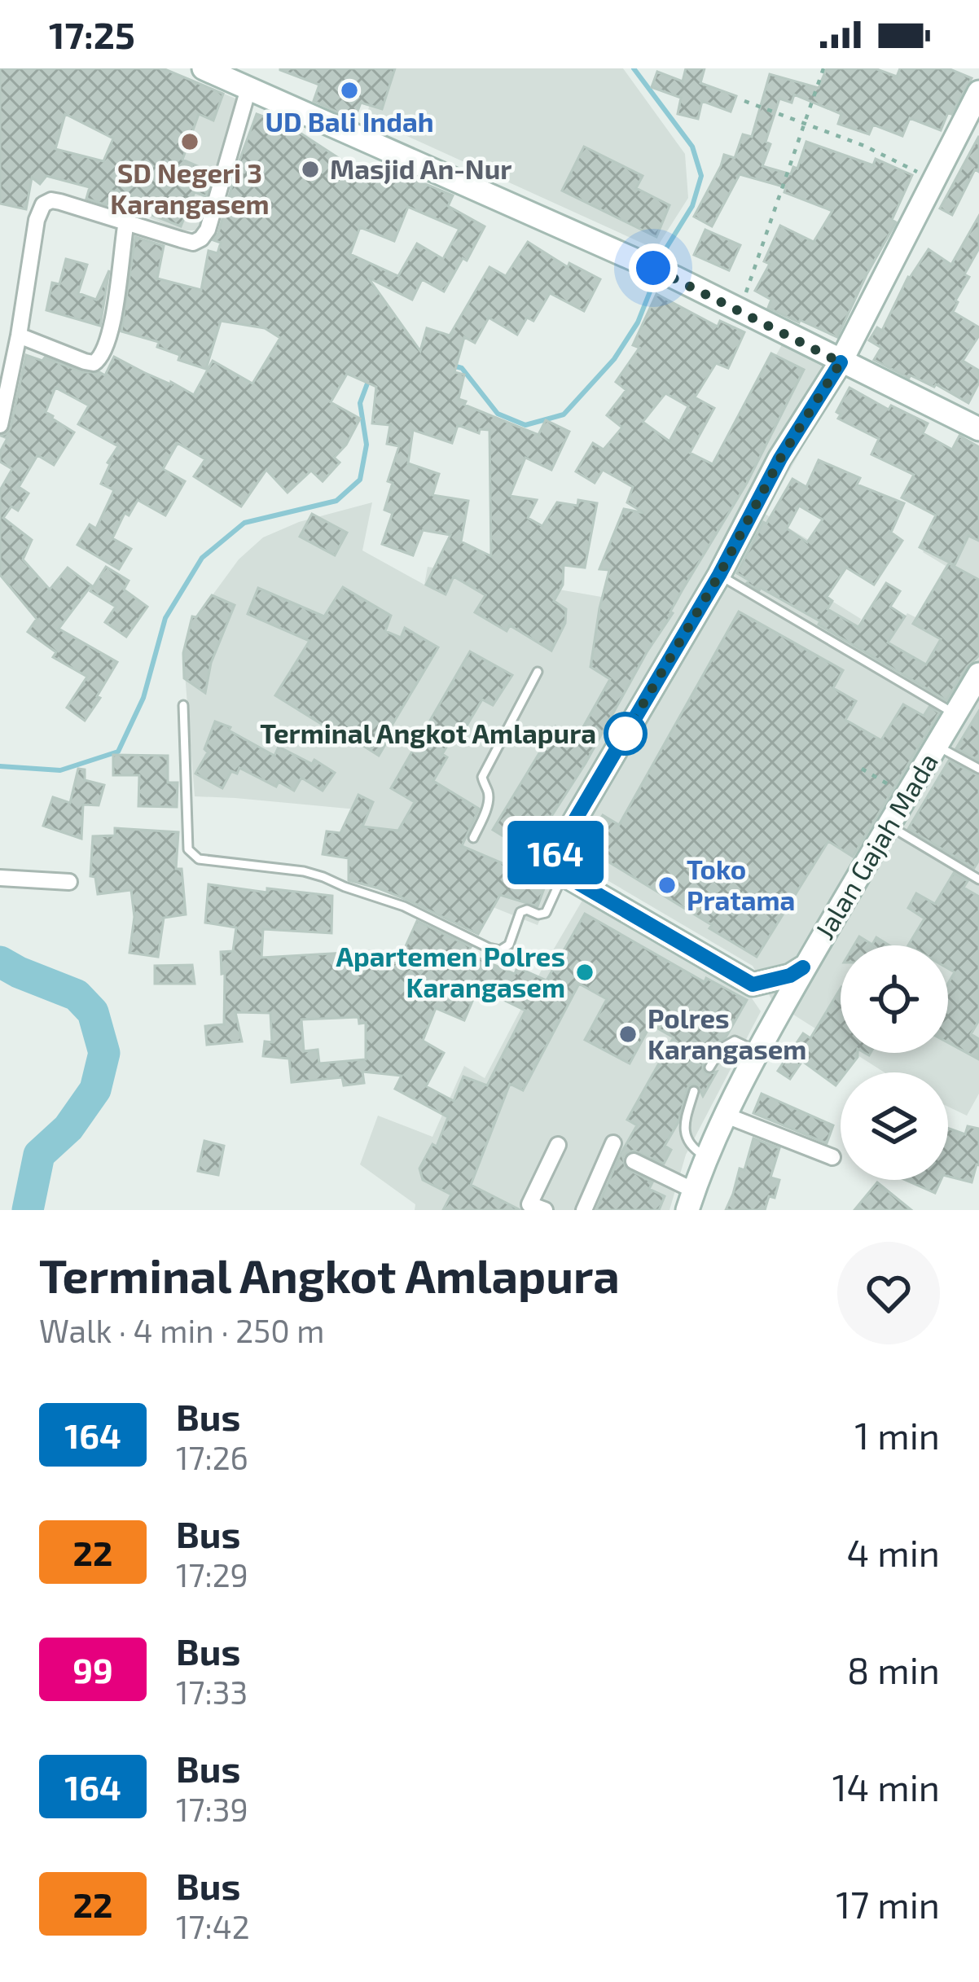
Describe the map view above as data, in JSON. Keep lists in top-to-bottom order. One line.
{"streets":{"street":["Jalan Gajah Mada"]},"places":["UD Bali Indah","SD Negeri 3 Karangasem","Masjid An-Nur","Terminal Angkot Amlapura","Toko Pratama","Apartemen Polres Karangasem","Polres Karangasem"],"lines":["bus line 164"],"page":{"status":"17:25","on_map":"164","heading":["Terminal Angkot Amlapura","Walk · 4 min · 250 m"],"list":[{"mark":"164","name":"Bus","note":"17:26","value":"1 min"},{"mark":"22","name":"Bus","note":"17:29","value":"4 min"},{"mark":"99","name":"Bus","note":"17:33","value":"8 min"},{"mark":"164","name":"Bus","note":"17:39","value":"14 min"},{"mark":"22","name":"Bus","note":"17:42","value":"17 min"}]}}
